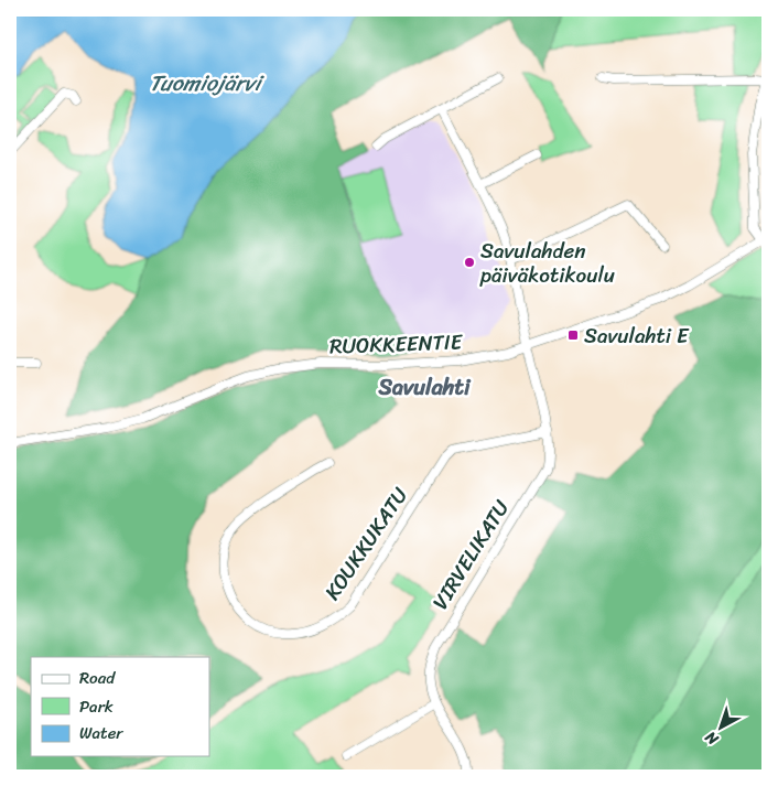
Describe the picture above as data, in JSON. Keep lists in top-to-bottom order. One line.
{"streets":{"street":["RUOKKEENTIE","KOUKKUKATU","VIRVELIKATU"]},"crossings":[["RUOKKEENTIE","VIRVELIKATU"],["KOUKKUKATU","VIRVELIKATU"]],"districts":["Savulahti"],"water":["Tuomiojärvi"],"places":{"other":["Savulahden päiväkotikoulu"],"transit":["Savulahti E"]},"legend":["Road","Park","Water"],"north":"bottom left"}
